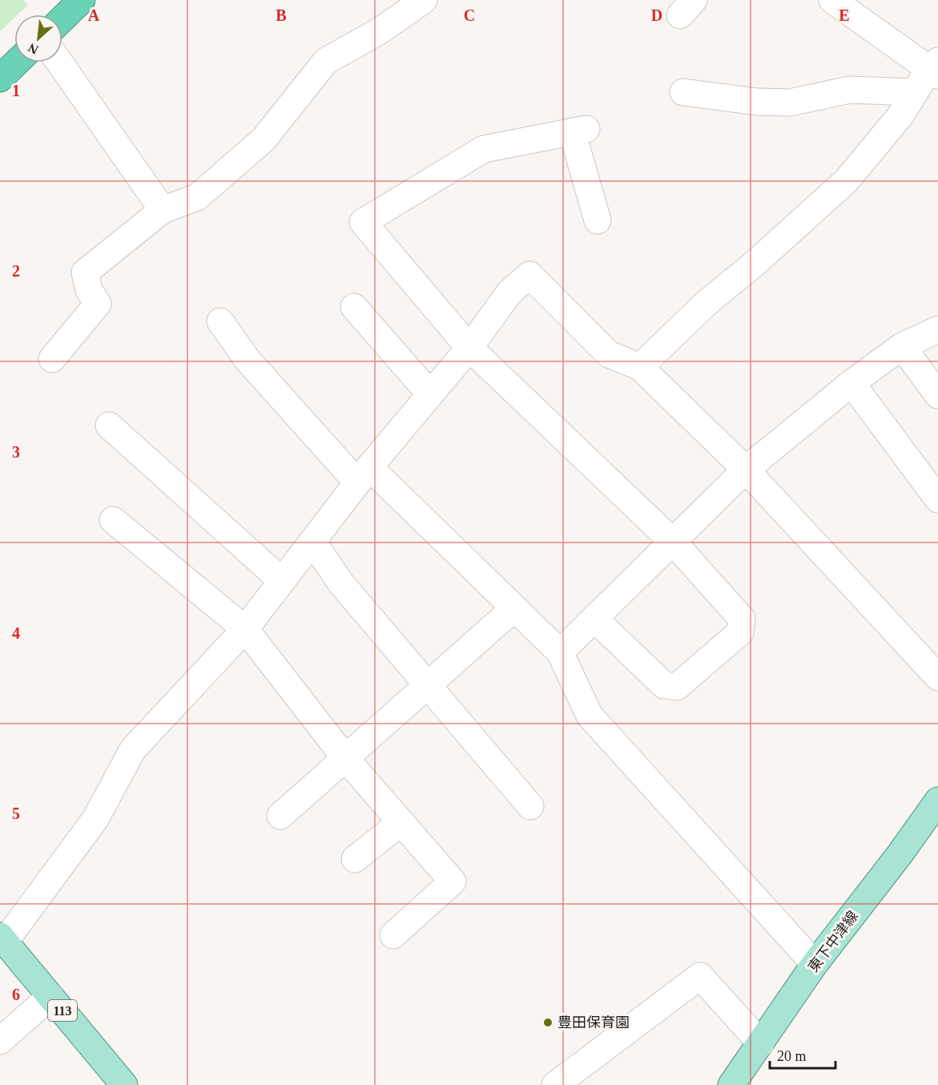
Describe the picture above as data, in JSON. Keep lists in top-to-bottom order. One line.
{"streets":{"main road":["東下中津線","113"]},"places":["豊田保育園"],"scale_bar":"20 m","north":"bottom left","grid":{"columns":["A","B","C","D","E"],"rows":["1","2","3","4","5","6"]}}
